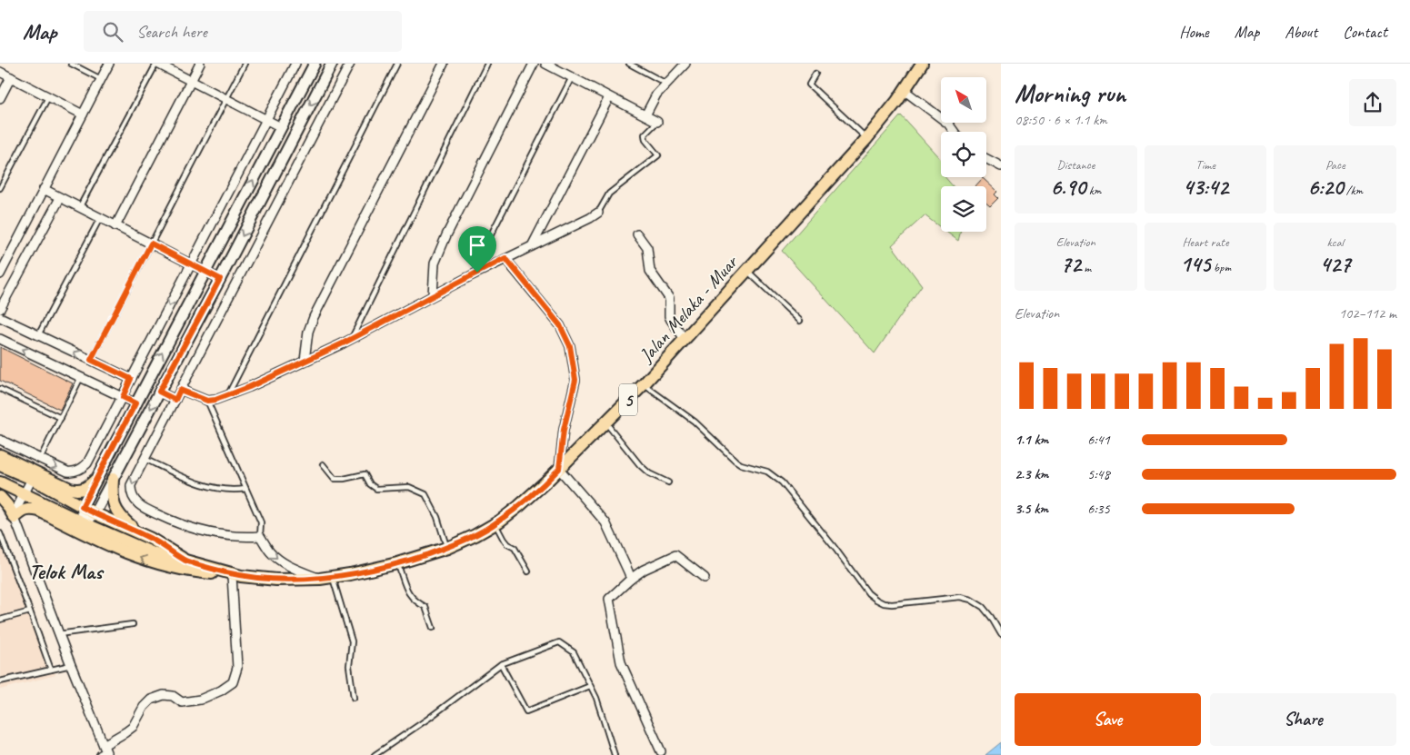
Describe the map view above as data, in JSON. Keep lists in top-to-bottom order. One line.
{"streets":{"main road":["Jalan Melaka - Muar","5"]},"districts":["Telok Mas"],"north":"top left","page":{"header":"Map","search":"Search here","nav":["Home","Map","About","Contact"],"heading":["Morning run","08:50 · 6 × 1.1 km"],"stats":[["Distance","6.90 km"],["Time","43:42"],["Pace","6:20 /km"],["Elevation","72 m"],["Heart rate","145 bpm"],["kcal","427"]],"chart":["Elevation","102–112 m"],"list":[{"name":"1.1 km","note":"6:41"},{"name":"2.3 km","note":"5:48"},{"name":"3.5 km","note":"6:35"}],"buttons":["Save","Share"]}}
